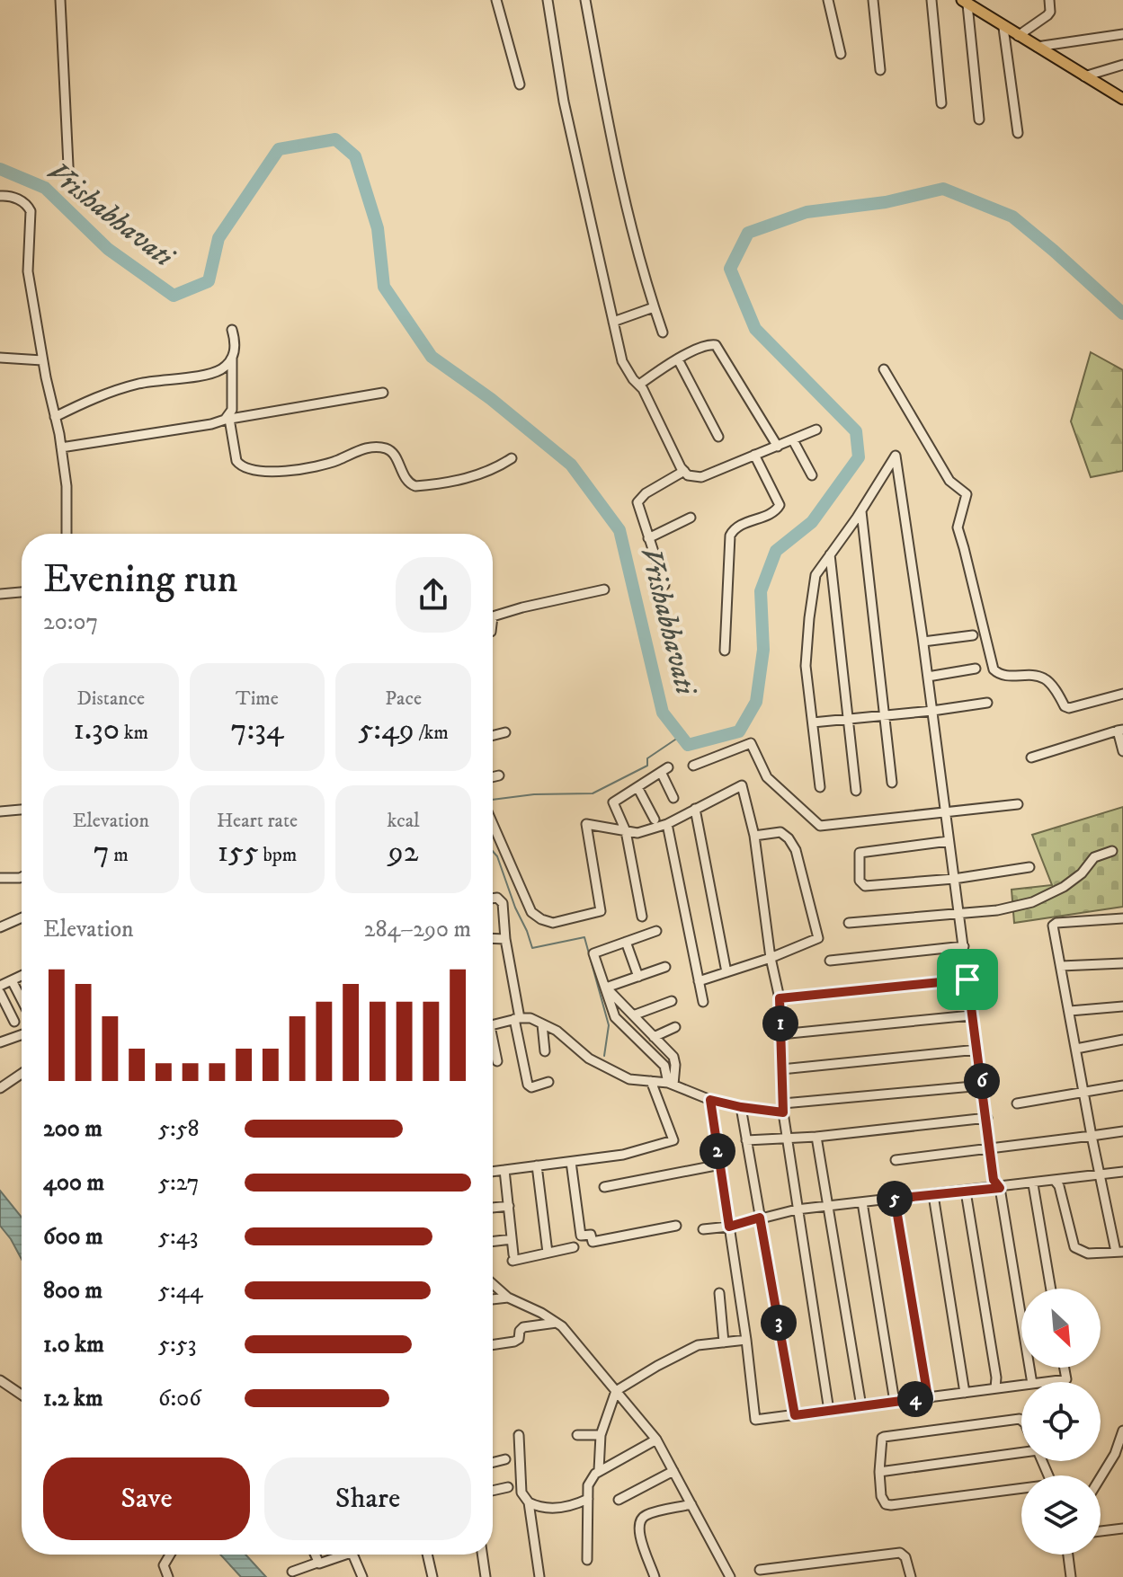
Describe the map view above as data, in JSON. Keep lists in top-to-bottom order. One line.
{"water":["Vrishabhavati"],"north":"bottom right","page":{"heading":["Evening run","20:07"],"stats":[["Distance","1.30 km"],["Time","7:34"],["Pace","5:49 /km"],["Elevation","7 m"],["Heart rate","155 bpm"],["kcal","92"]],"chart":["Elevation","284–290 m"],"pins":["1","6","2","5","3","4"],"list":[{"name":"200 m","note":"5:58"},{"name":"400 m","note":"5:27"},{"name":"600 m","note":"5:43"},{"name":"800 m","note":"5:44"},{"name":"1.0 km","note":"5:53"},{"name":"1.2 km","note":"6:06"}],"buttons":["Save","Share"]}}
